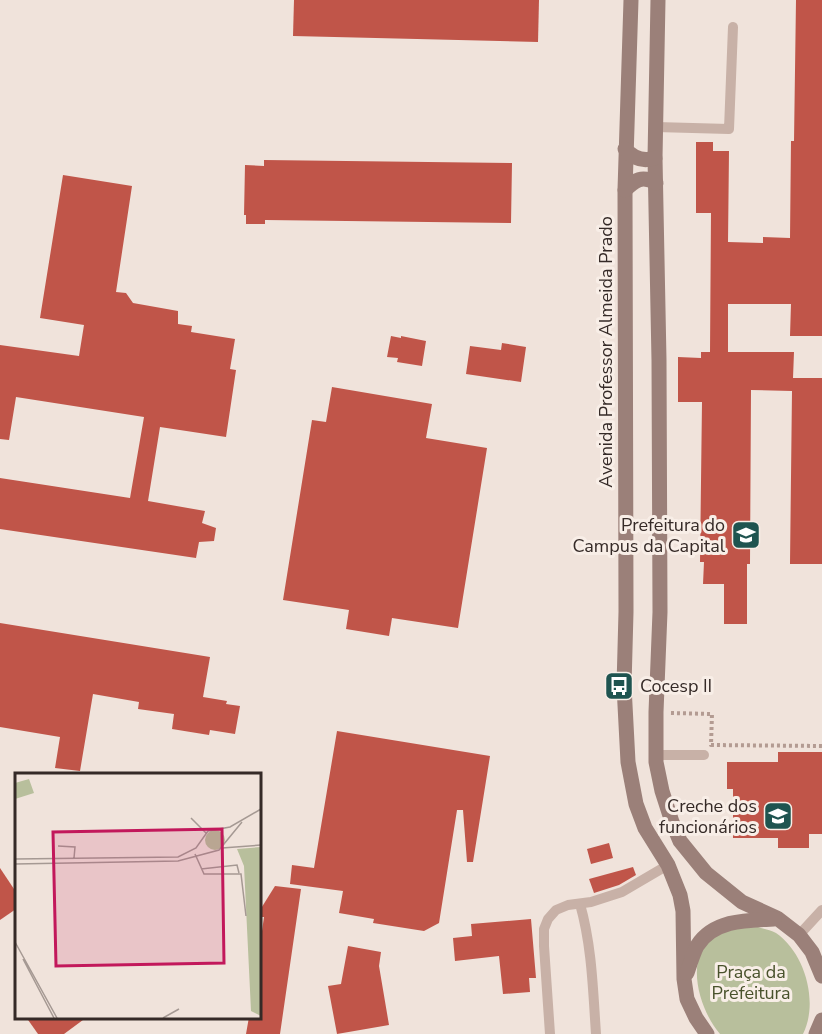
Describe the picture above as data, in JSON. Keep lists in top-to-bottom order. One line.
{"streets":{"street":["Avenida Professor Almeida Prado"]},"parks":["Praça da Prefeitura"],"places":{"school or university":["Prefeitura do Campus da Capital","Creche dos funcionários"],"bus stop":["Cocesp II"]}}
